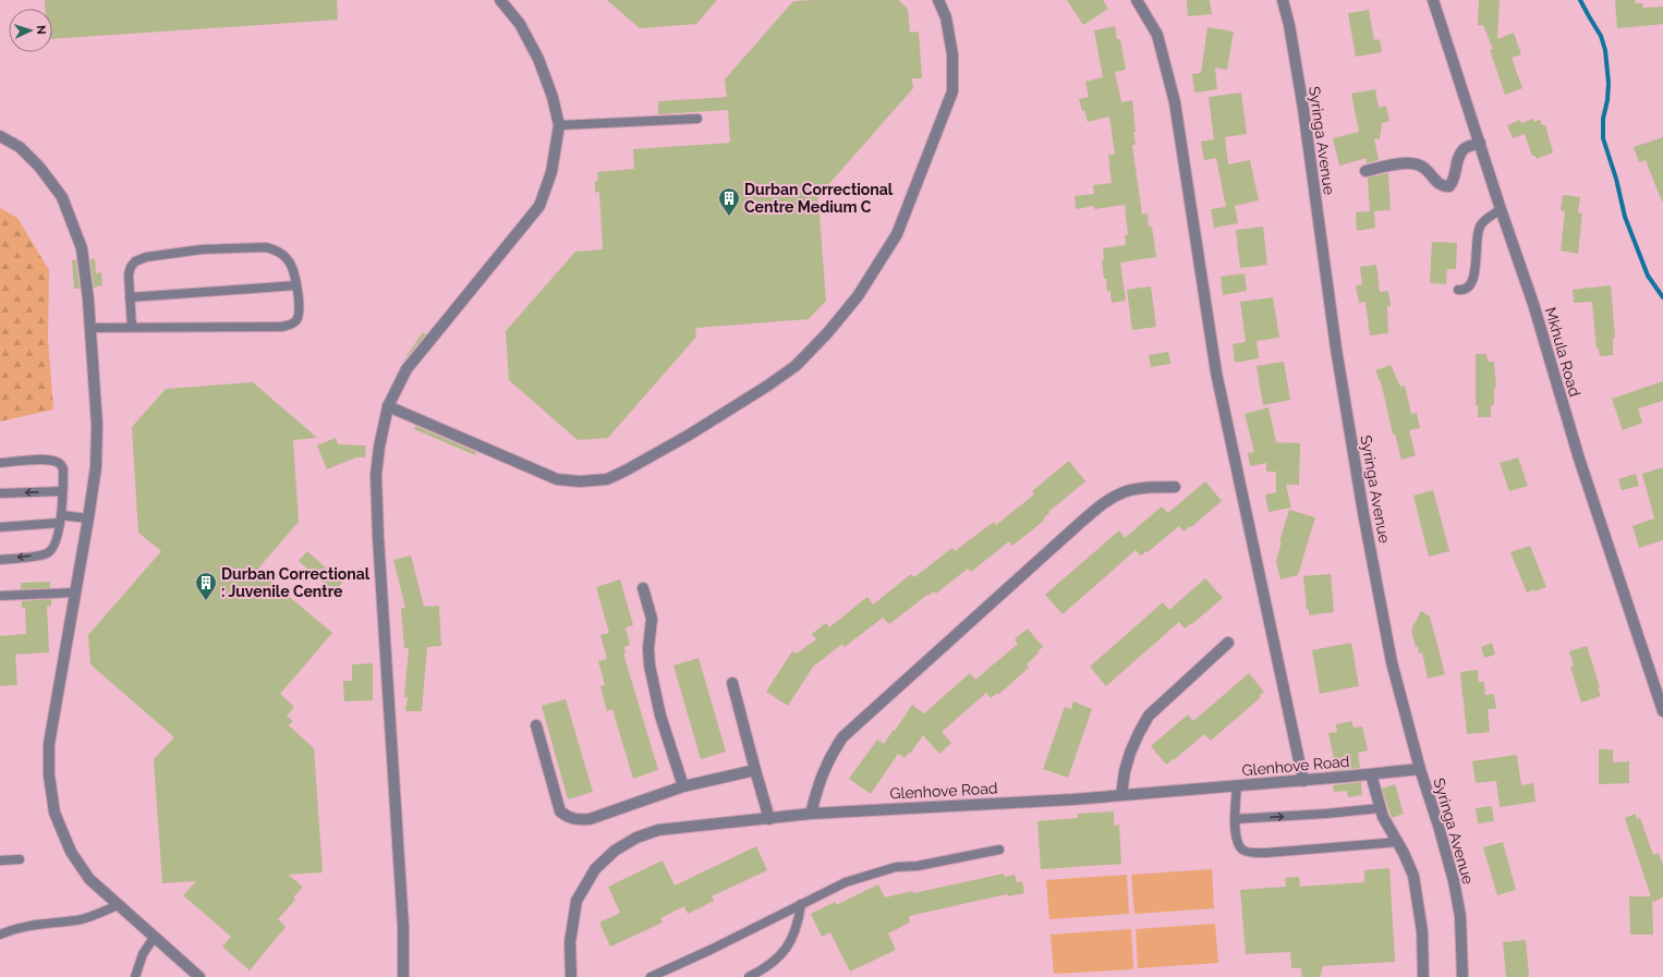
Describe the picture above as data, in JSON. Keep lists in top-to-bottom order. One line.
{"streets":{"street":["Syringa Avenue","Mkhula Road","Glenhove Road"]},"crossings":[["Syringa Avenue","Glenhove Road"]],"places":{"building":["Durban Correctional Centre Medium C","Durban Correctional : Juvenile Centre"]},"north":"right"}
